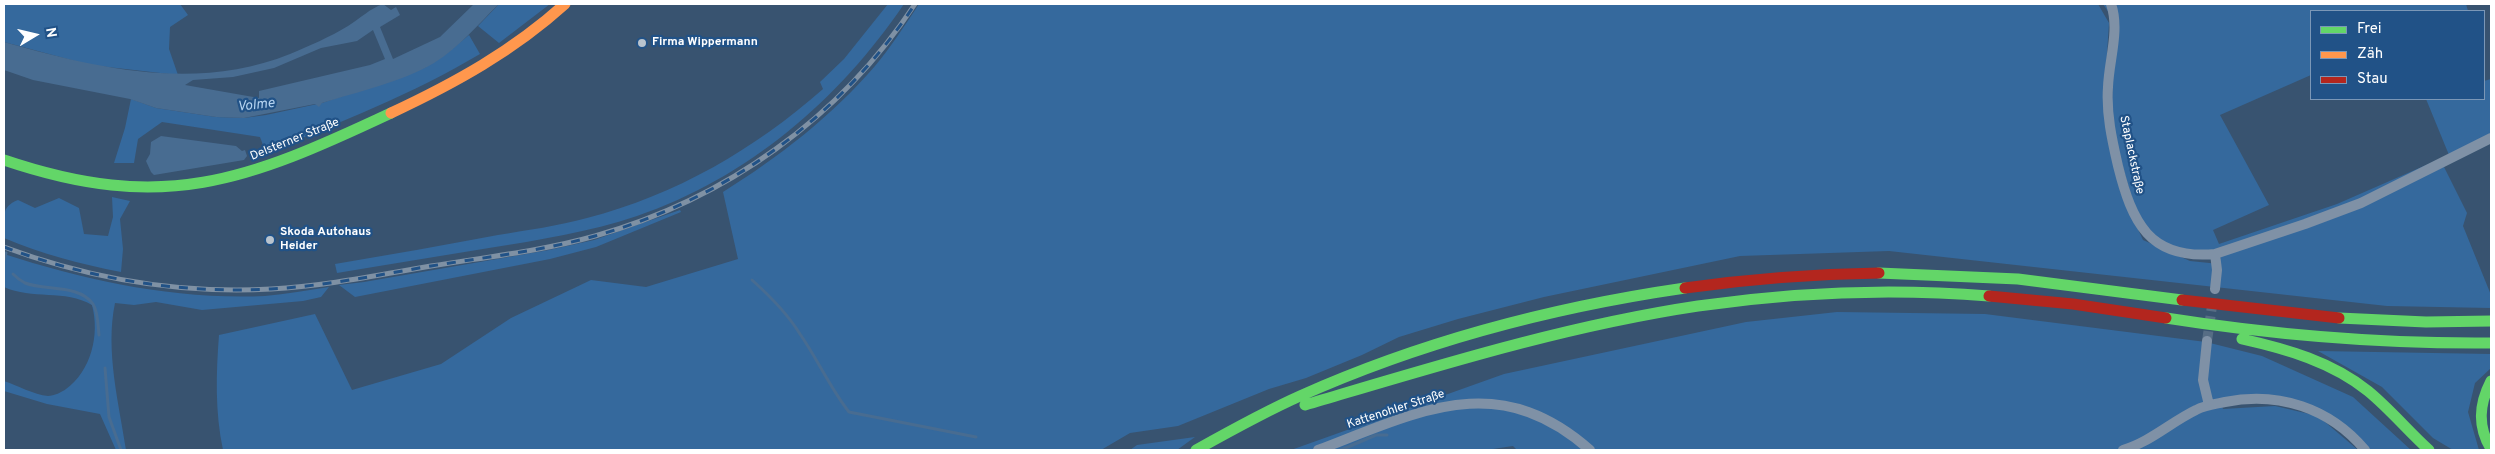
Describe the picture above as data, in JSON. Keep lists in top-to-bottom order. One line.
{"streets":{"main road":["Delsterner Straße"],"street":["Staplackstraße","Kattenohler Straße"]},"water":["Volme"],"places":["Firma Wippermann","Skoda Autohaus Heider"],"legend":["Frei","Zäh","Stau"],"north":"right"}
